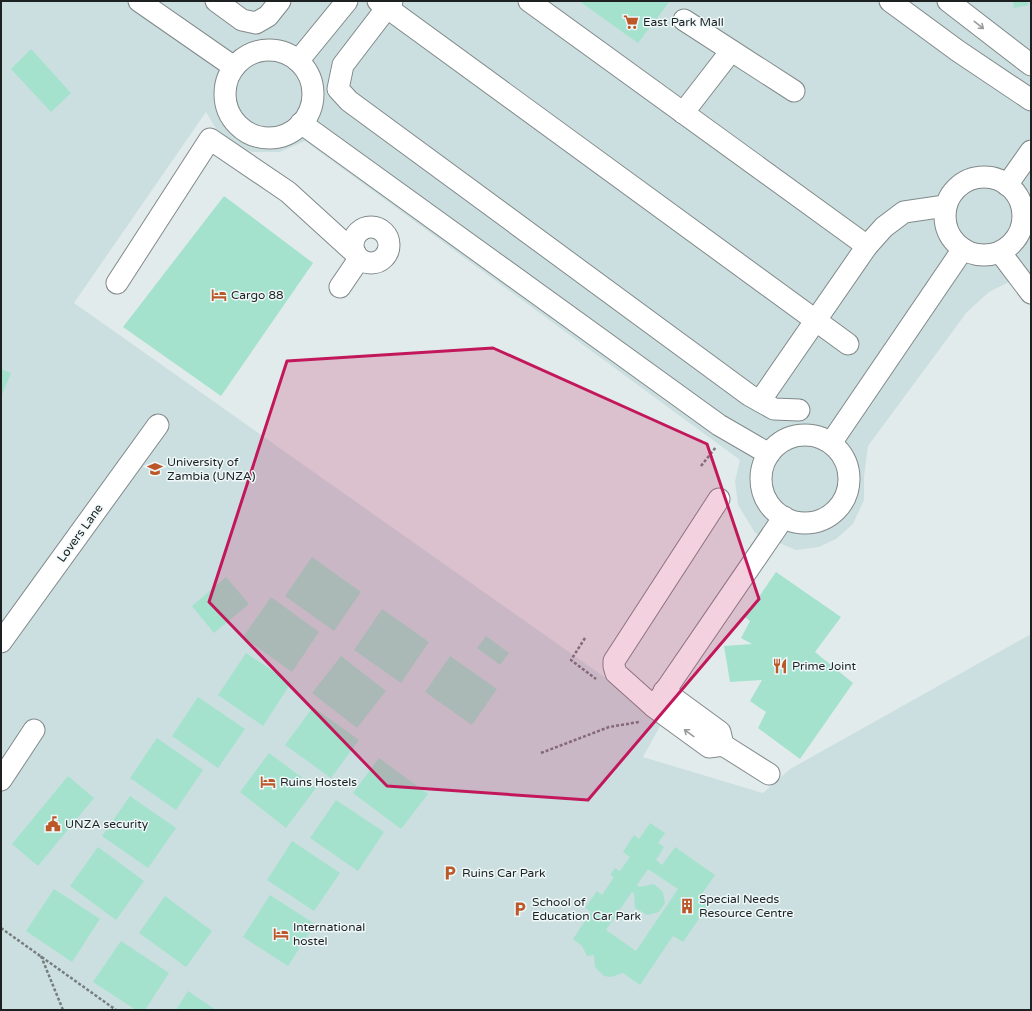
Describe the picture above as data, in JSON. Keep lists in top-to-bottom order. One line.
{"streets":{"lane":["Lovers Lane"]},"places":{"supermarket":["East Park Mall"],"hotel":["Cargo 88","Ruins Hostels","International hostel"],"school or university":["University of Zambia (UNZA)"],"restaurant":["Prime Joint"],"public building":["UNZA security"],"parking":["Ruins Car Park","School of Education Car Park"],"building":["Special Needs Resource Centre"]}}
